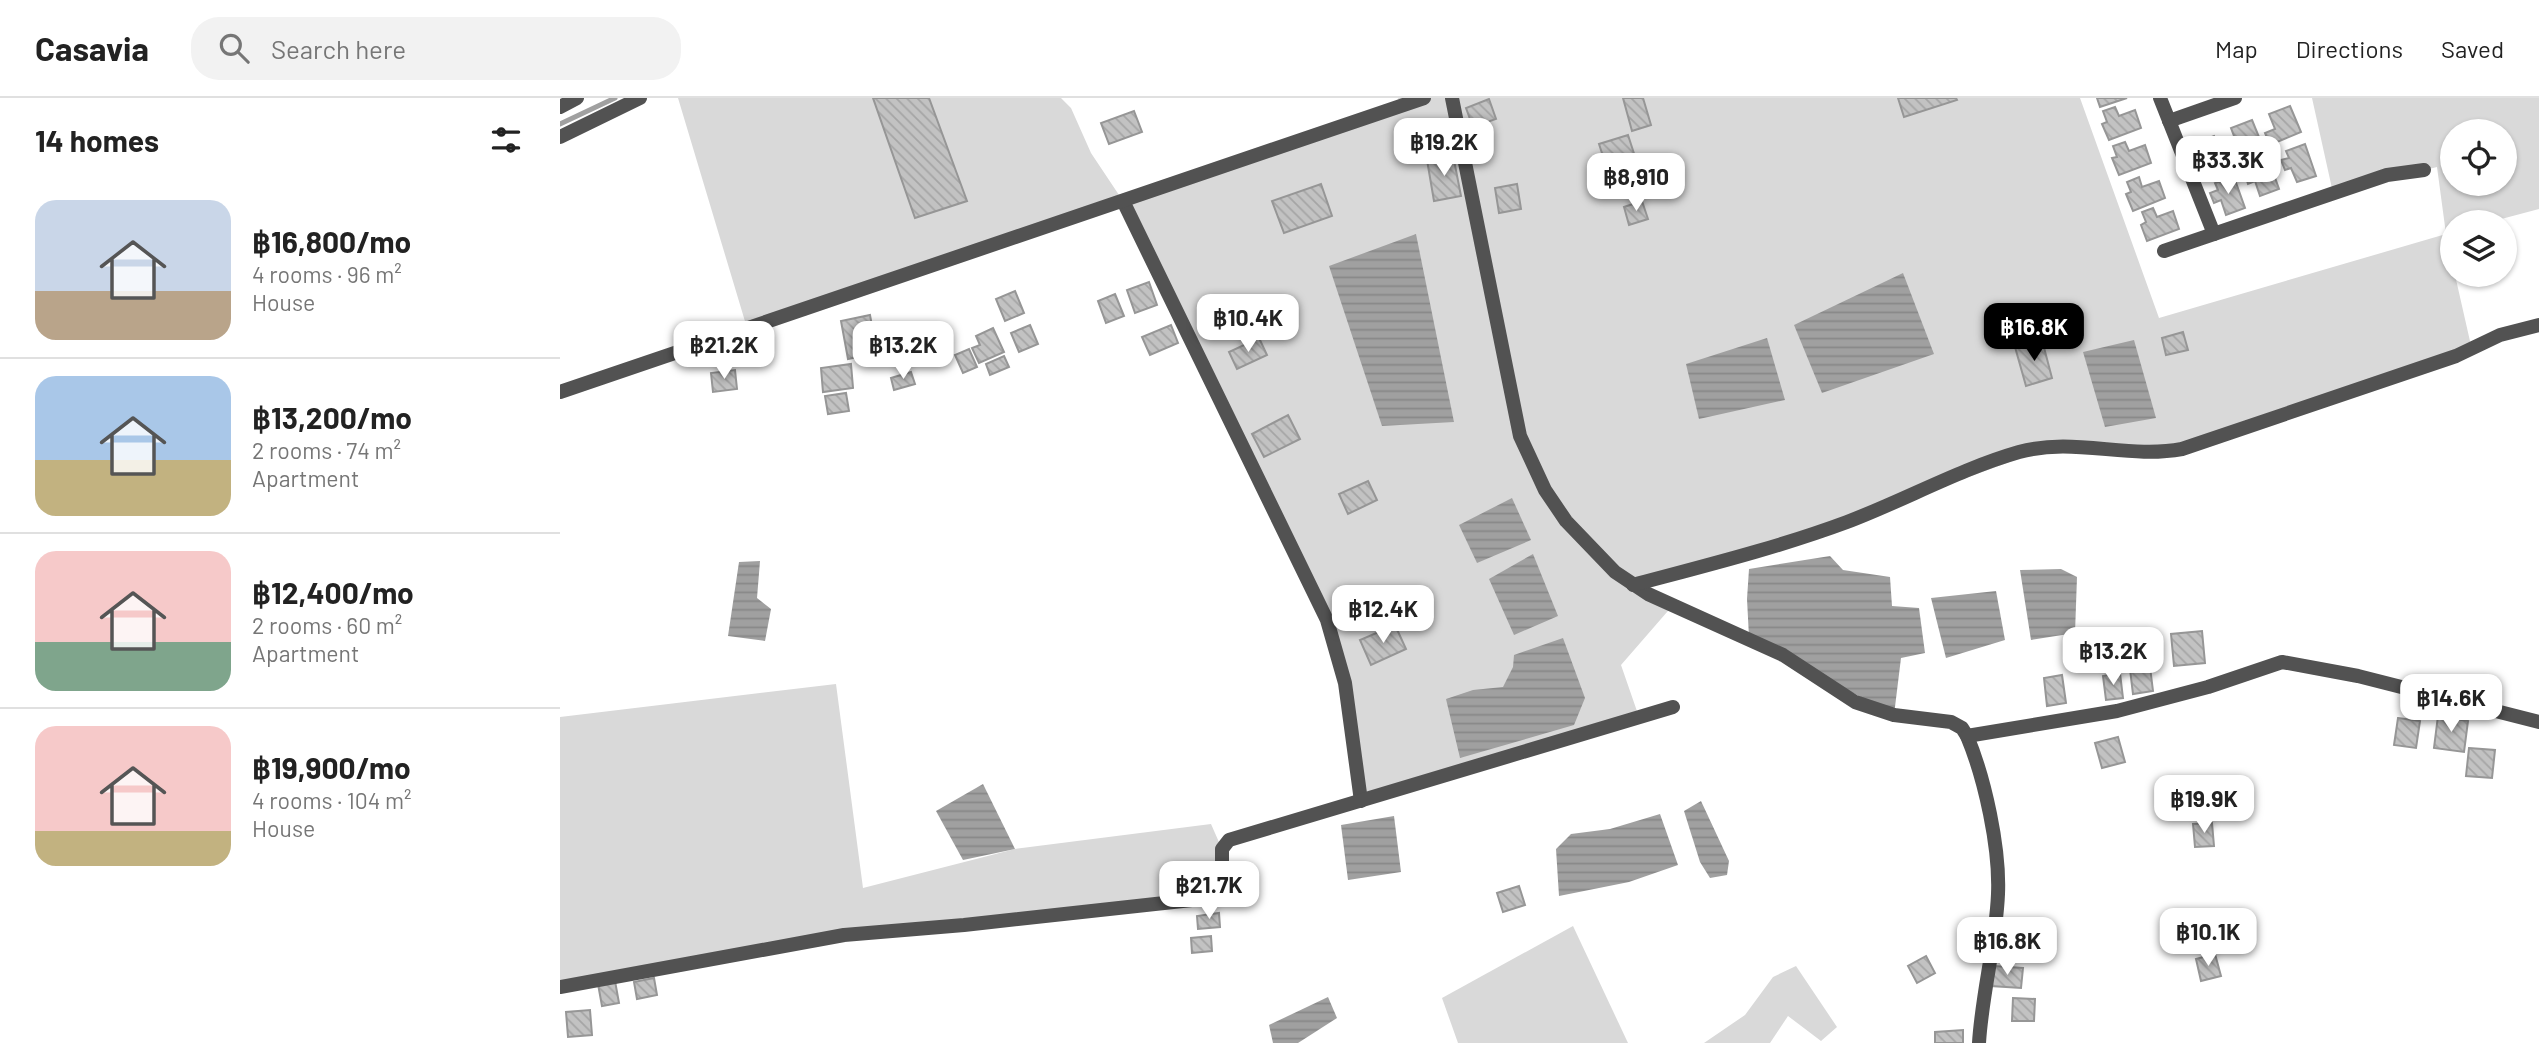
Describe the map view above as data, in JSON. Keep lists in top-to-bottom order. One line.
{"page":{"header":"Casavia","search":"Search here","nav":["Map","Directions","Saved"],"heading":"14 homes","price":["฿19.2K","฿33.3K","฿8,910","฿10.4K","฿16.8K","฿21.2K","฿13.2K","฿12.4K","฿13.2K","฿14.6K","฿19.9K","฿21.7K","฿10.1K","฿16.8K"],"list":[{"name":"฿16,800/mo","note":"4 rooms · 96 m² · House"},{"name":"฿13,200/mo","note":"2 rooms · 74 m² · Apartment"},{"name":"฿12,400/mo","note":"2 rooms · 60 m² · Apartment"},{"name":"฿19,900/mo","note":"4 rooms · 104 m² · House"}]}}
